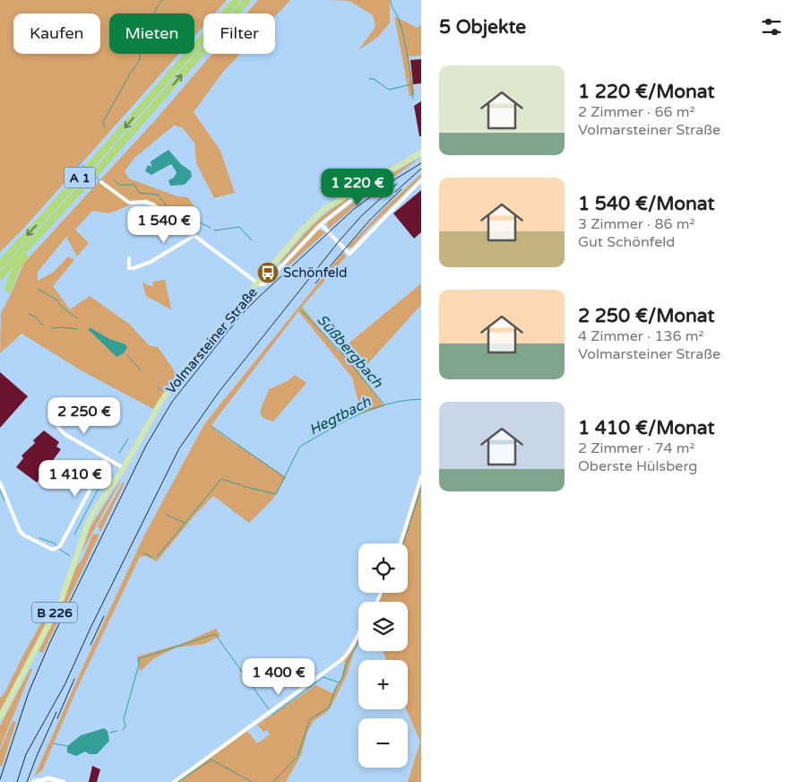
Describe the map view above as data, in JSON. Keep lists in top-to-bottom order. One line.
{"streets":{"highway":["A 1"],"main road":["Volmarsteiner Straße","B 226"]},"water":["Süßbergbach","Hegtbach"],"places":{"bus stop":["Schönfeld"]},"page":{"heading":"5 Objekte","chip":["Kaufen","Mieten","Filter"],"list":[{"name":"1 220 €/Monat","note":"2 Zimmer · 66 m² · Volmarsteiner Straße"},{"name":"1 540 €/Monat","note":"3 Zimmer · 86 m² · Gut Schönfeld"},{"name":"2 250 €/Monat","note":"4 Zimmer · 136 m² · Volmarsteiner Straße"},{"name":"1 410 €/Monat","note":"2 Zimmer · 74 m² · Oberste Hülsberg"}],"price":["1 220 €","1 540 €","2 250 €","1 410 €","1 400 €"],"map_buttons":["+","−"]}}
